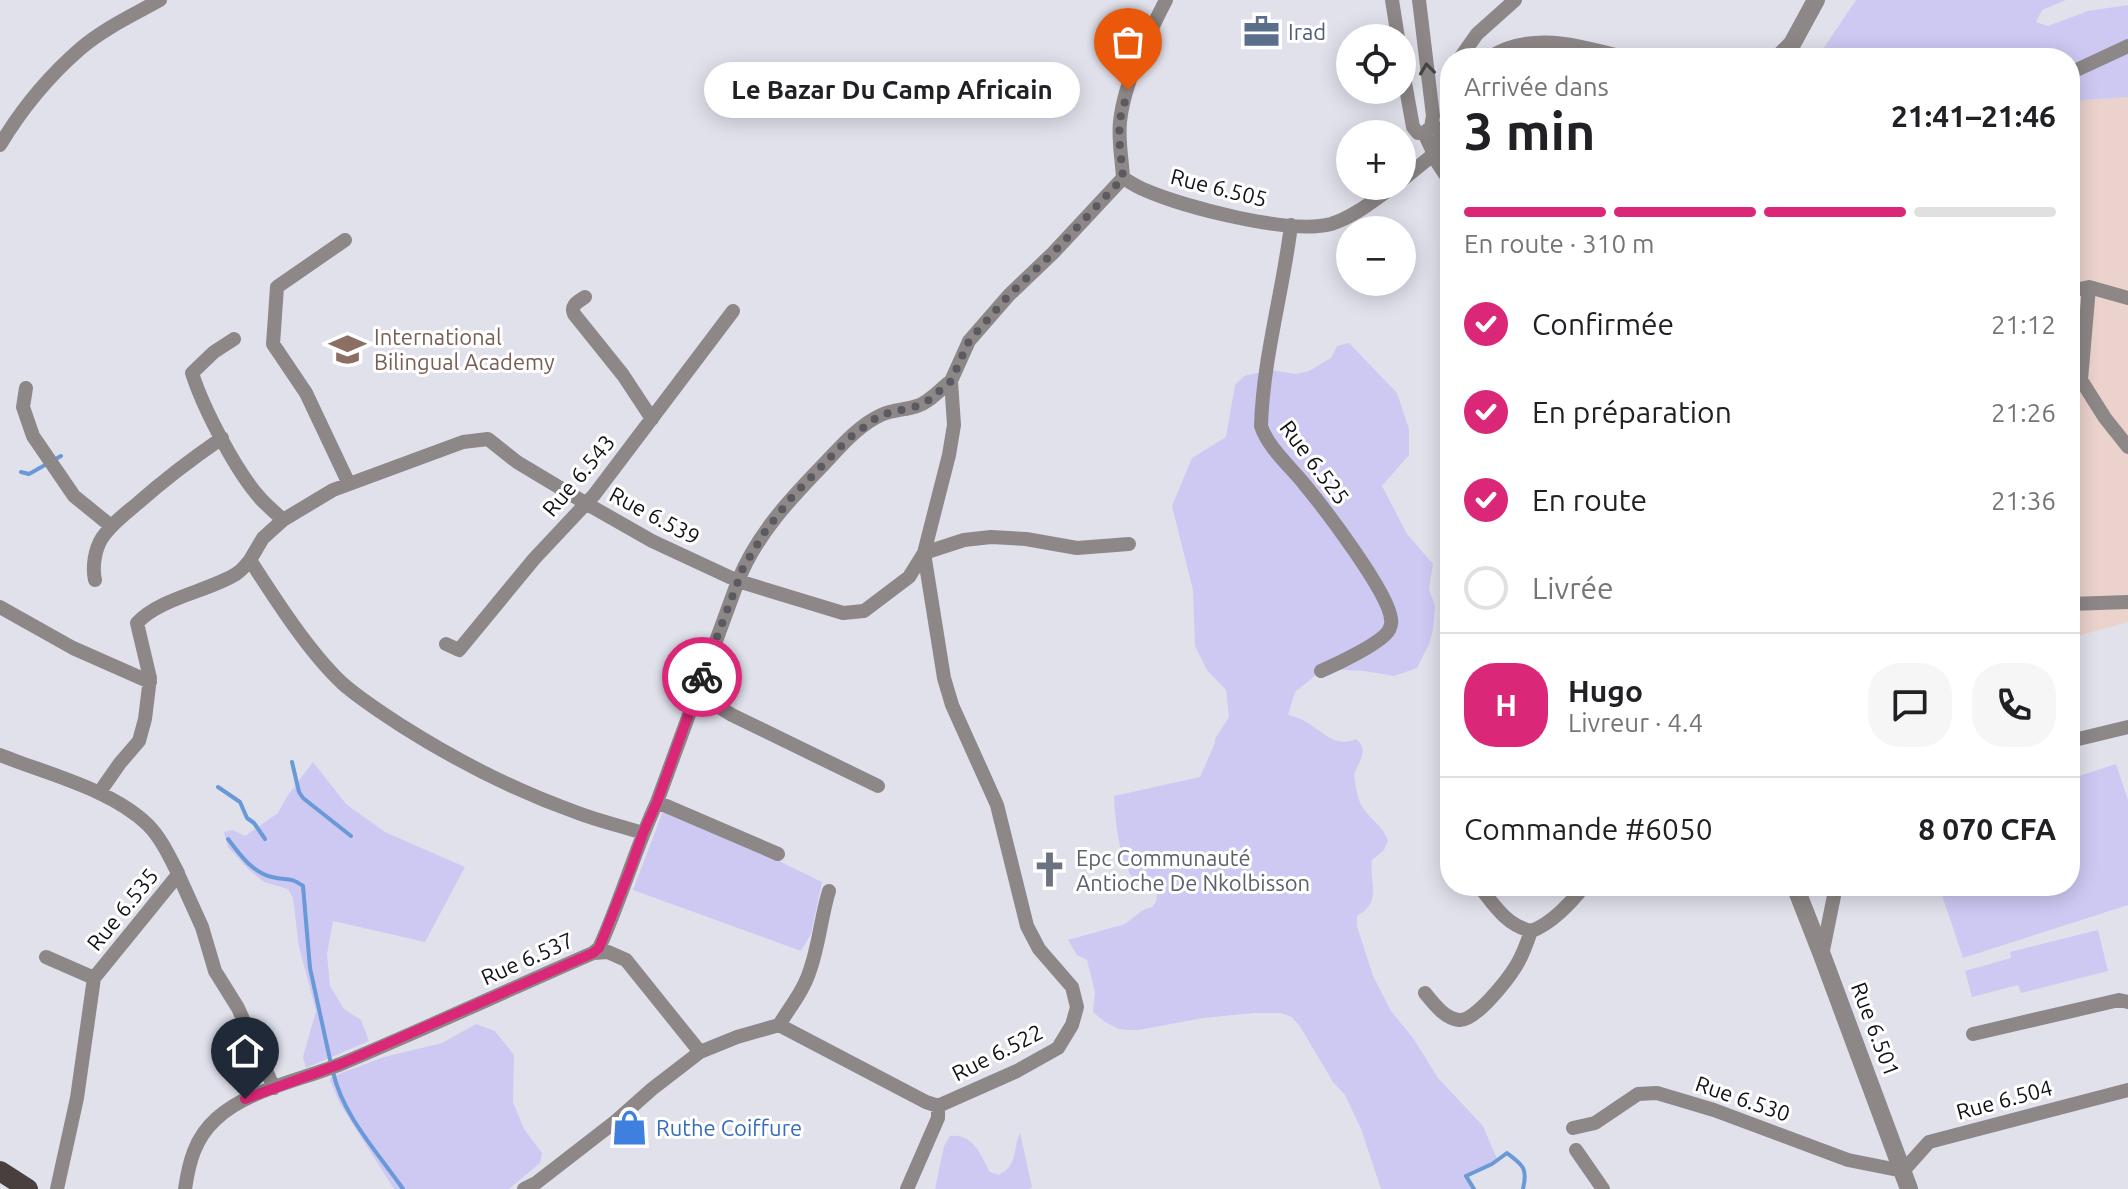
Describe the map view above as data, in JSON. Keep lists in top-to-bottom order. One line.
{"streets":{"street":["Rue 6.505","Rue 6.525","Rue 6.543","Rue 6.539","Rue 6.535","Rue 6.537","Rue 6.501","Rue 6.522","Rue 6.530","Rue 6.504"]},"crossings":[["Rue 6.505","Rue 6.525"],["Rue 6.505","Rue 6.539"],["Rue 6.543","Rue 6.539"],["Rue 6.539","Rue 6.537"],["Rue 6.539","Rue 6.522"],["Rue 6.501","Rue 6.530"],["Rue 6.501","Rue 6.504"],["Rue 6.530","Rue 6.504"]],"places":{"office":["Irad"],"other":["Le Bazar Du Camp Africain"],"school or university":["International Bilingual Academy"],"church":["Epc Communauté Antioche De Nkolbisson"],"shop":["Ruthe Coiffure"]},"page":{"map_buttons":["+","−"],"heading":["3 min","Arrivée dans","21:41–21:46"],"panel":["Hugo","Livreur · 4.4","Commande #6050","8 070 CFA"],"bubble":"Le Bazar Du Camp Africain","bar":"En route · 310 m","list":[["Confirmée","21:12"],["En préparation","21:26"],["En route","21:36"],"Livrée"],"round":"H"}}
